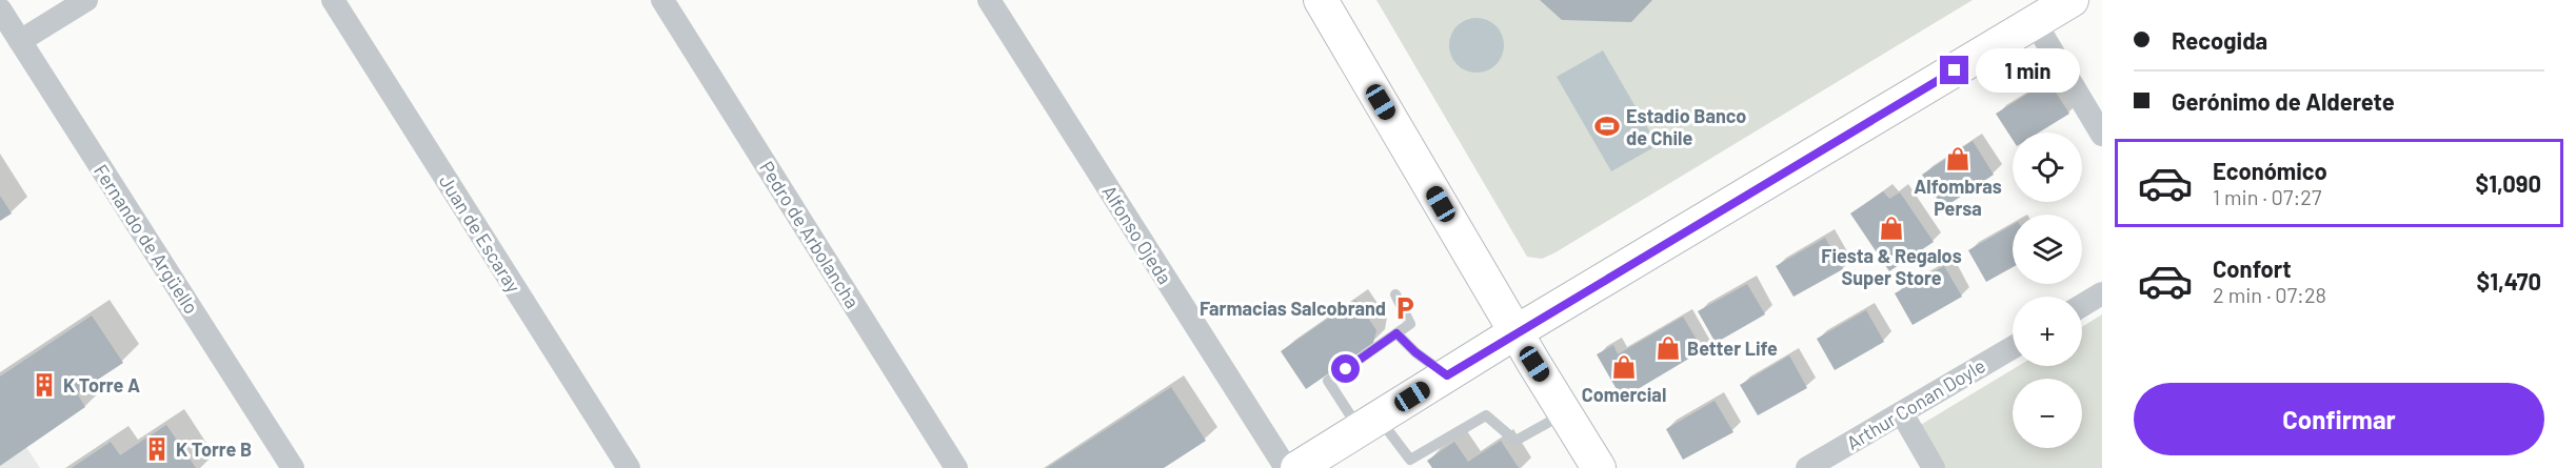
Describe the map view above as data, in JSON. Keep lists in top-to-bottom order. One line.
{"streets":{"street":["Juan de Escaray","Pedro de Arbolancha","Alfonso Ojeda","Fernando de Argüello","Arthur Conan Doyle"]},"places":{"sports":["Estadio Banco de Chile"],"shop":["Alfombras Persa","Fiesta & Regalos Super Store","Better Life","Comercial"],"parking":["Farmacias Salcobrand"],"building":["K Torre A","K Torre B"]},"page":{"banner":["Recogida","Gerónimo de Alderete"],"bubble":"1 min","map_buttons":["+","−"],"list":[{"name":"Económico","note":"1 min · 07:27","value":"$1,090"},{"name":"Confort","note":"2 min · 07:28","value":"$1,470"}],"buttons":"Confirmar"}}
